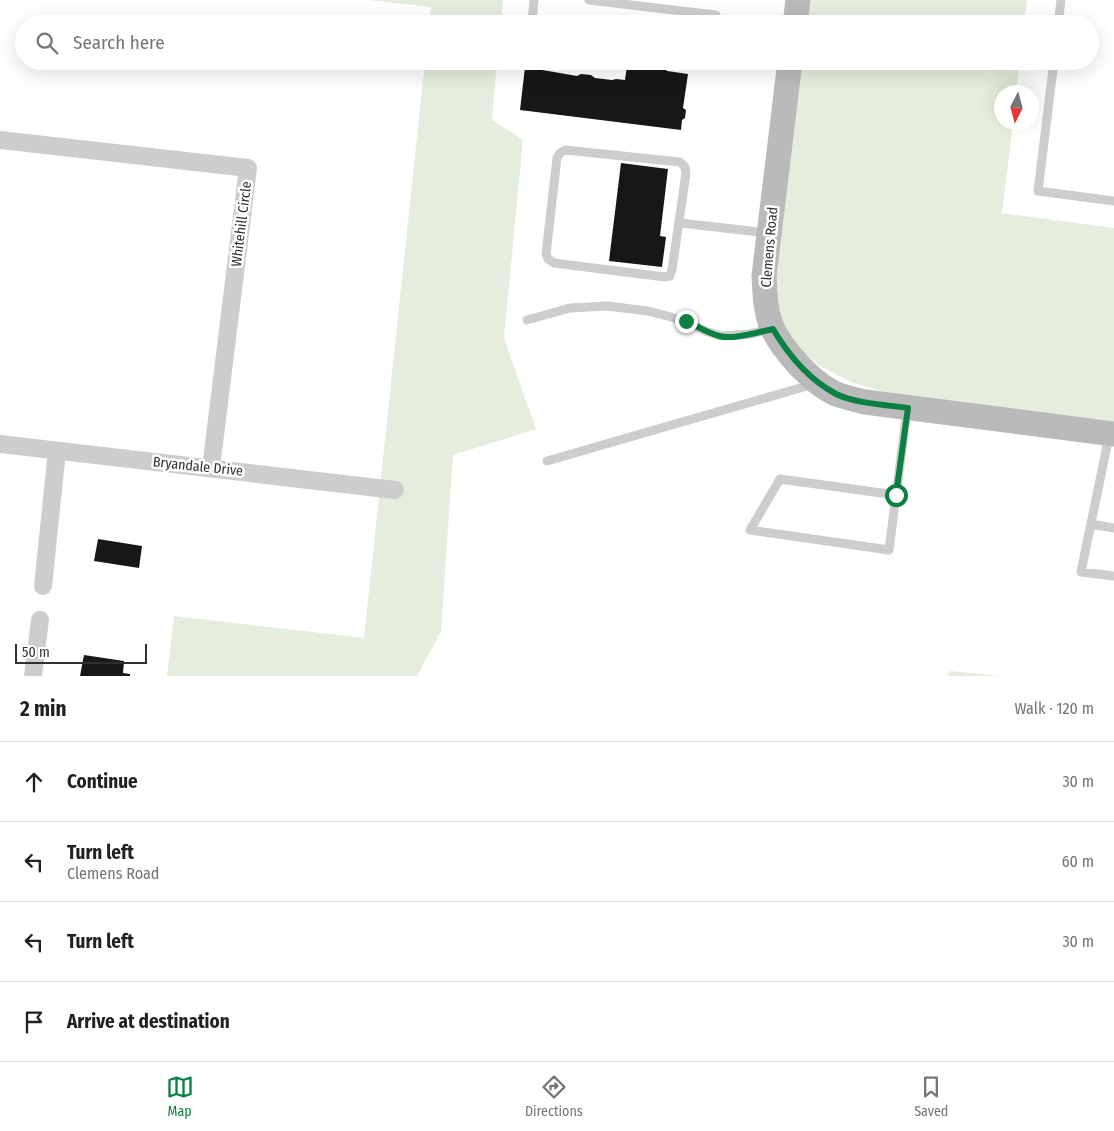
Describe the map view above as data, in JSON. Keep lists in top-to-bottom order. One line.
{"streets":{"street":["Whitehill Circle","Clemens Road","Bryandale Drive"]},"crossings":[["Whitehill Circle","Bryandale Drive"]],"scale_bar":"50 m","north":"bottom","page":{"search":"Search here","scale":"50 m","heading":["2 min","Walk · 120 m"],"list":[["Continue","30 m"],["Turn left","Clemens Road","60 m"],["Turn left","30 m"],"Arrive at destination"],"nav":["Map","Directions","Saved"]}}
